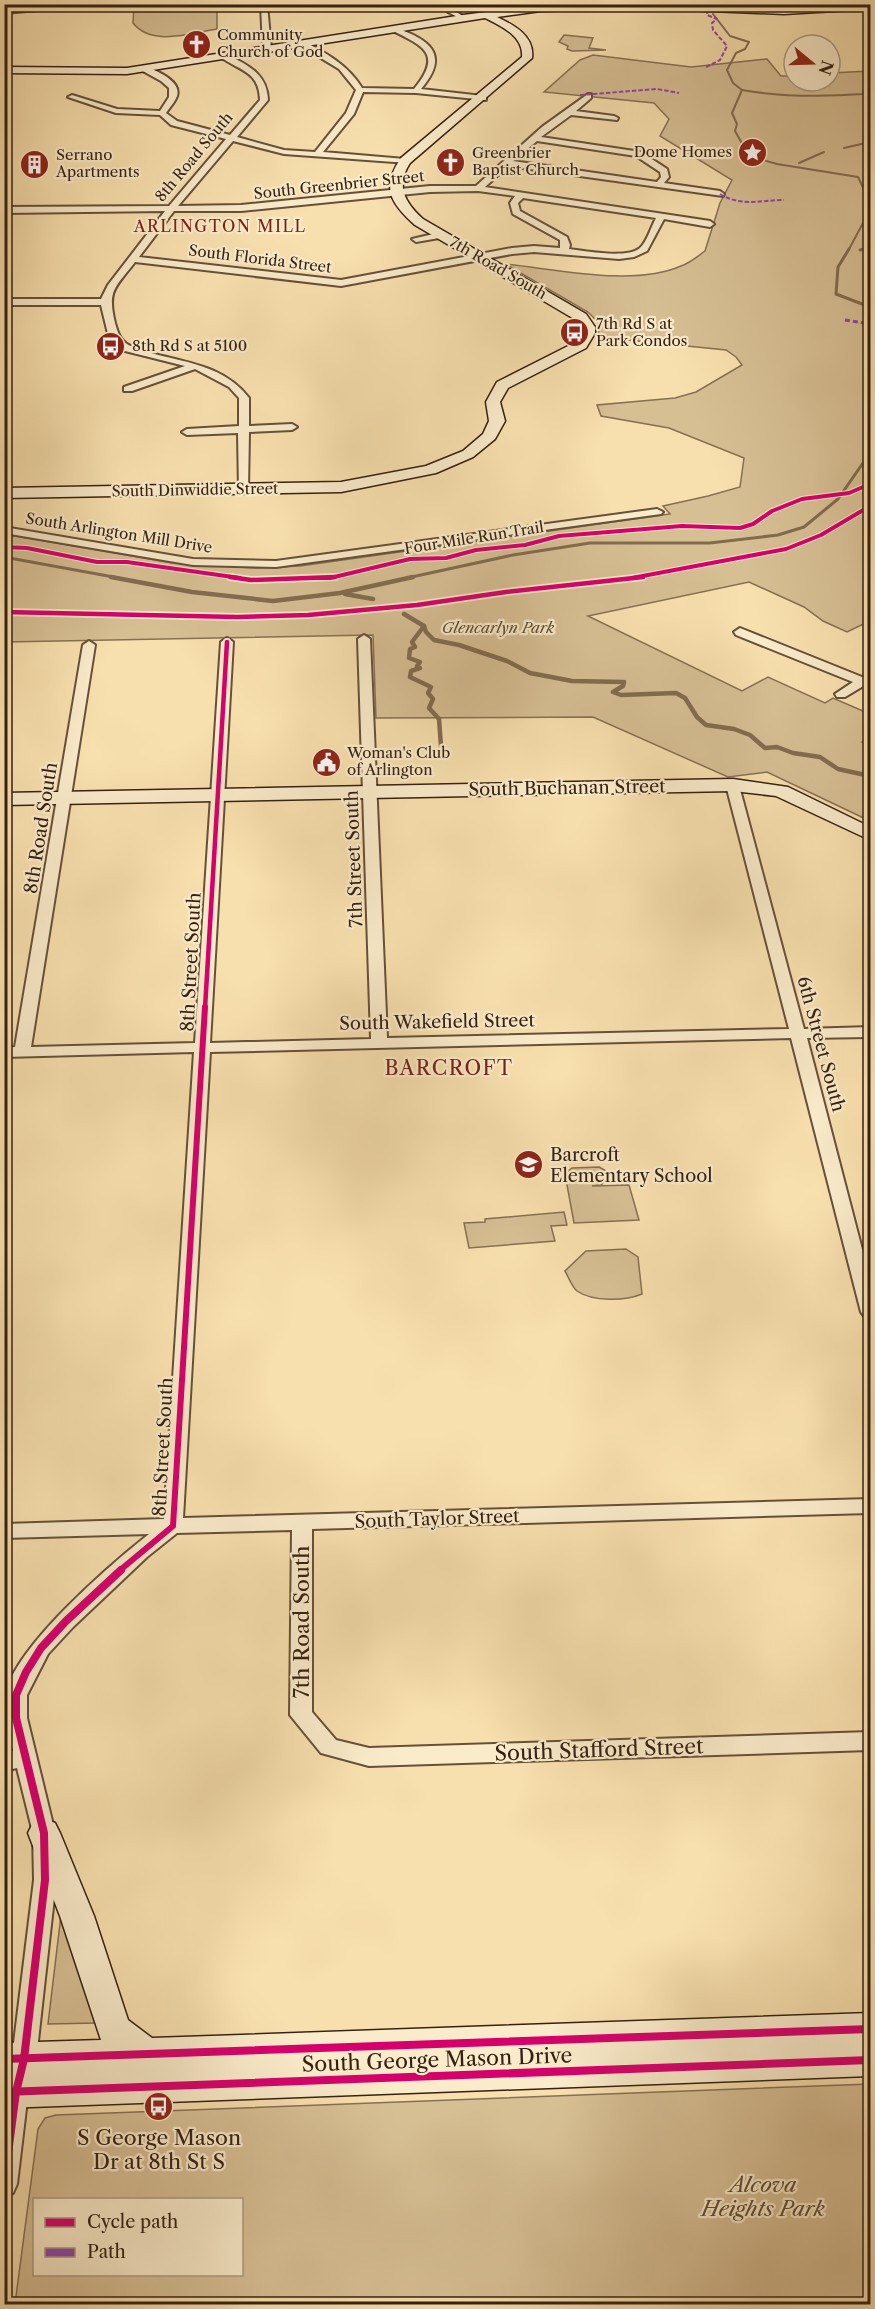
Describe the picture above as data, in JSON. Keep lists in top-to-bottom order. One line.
{"streets":{"street":["8th Road South","South Greenbrier Street","South Florida Street","7th Road South","South Dinwiddie Street","South Arlington Mill Drive","South Buchanan Street","7th Street South","8th Street South","South Wakefield Street","6th Street South","South Taylor Street","South Stafford Street","South George Mason Drive"],"cycle path":["Four Mile Run Trail"]},"crossings":[["8th Road South","South Greenbrier Street"],["8th Road South","South Florida Street"],["8th Road South","South Buchanan Street"],["8th Road South","South Wakefield Street"],["South Greenbrier Street","South Florida Street"],["South Greenbrier Street","7th Road South"],["South Florida Street","7th Road South"],["7th Road South","South Dinwiddie Street"],["7th Road South","South Taylor Street"],["7th Road South","South Stafford Street"],["South Buchanan Street","7th Street South"],["South Buchanan Street","8th Street South"],["South Buchanan Street","6th Street South"],["7th Street South","South Wakefield Street"],["8th Street South","South Wakefield Street"],["8th Street South","South Taylor Street"],["8th Street South","South George Mason Drive"],["South Wakefield Street","6th Street South"]],"districts":["ARLINGTON MILL","BARCROFT"],"parks":["Glencarlyn Park","Alcova Heights Park"],"places":{"church":["Community Church of God","Greenbrier Baptist Church"],"place":["Dome Homes"],"building":["Serrano Apartments"],"bus stop":["7th Rd S at Park Condos","8th Rd S at 5100","S George Mason Dr at 8th St S"],"public building":["Woman's Club of Arlington"],"school or university":["Barcroft Elementary School"]},"legend":["Cycle path","Path"],"north":"right"}
